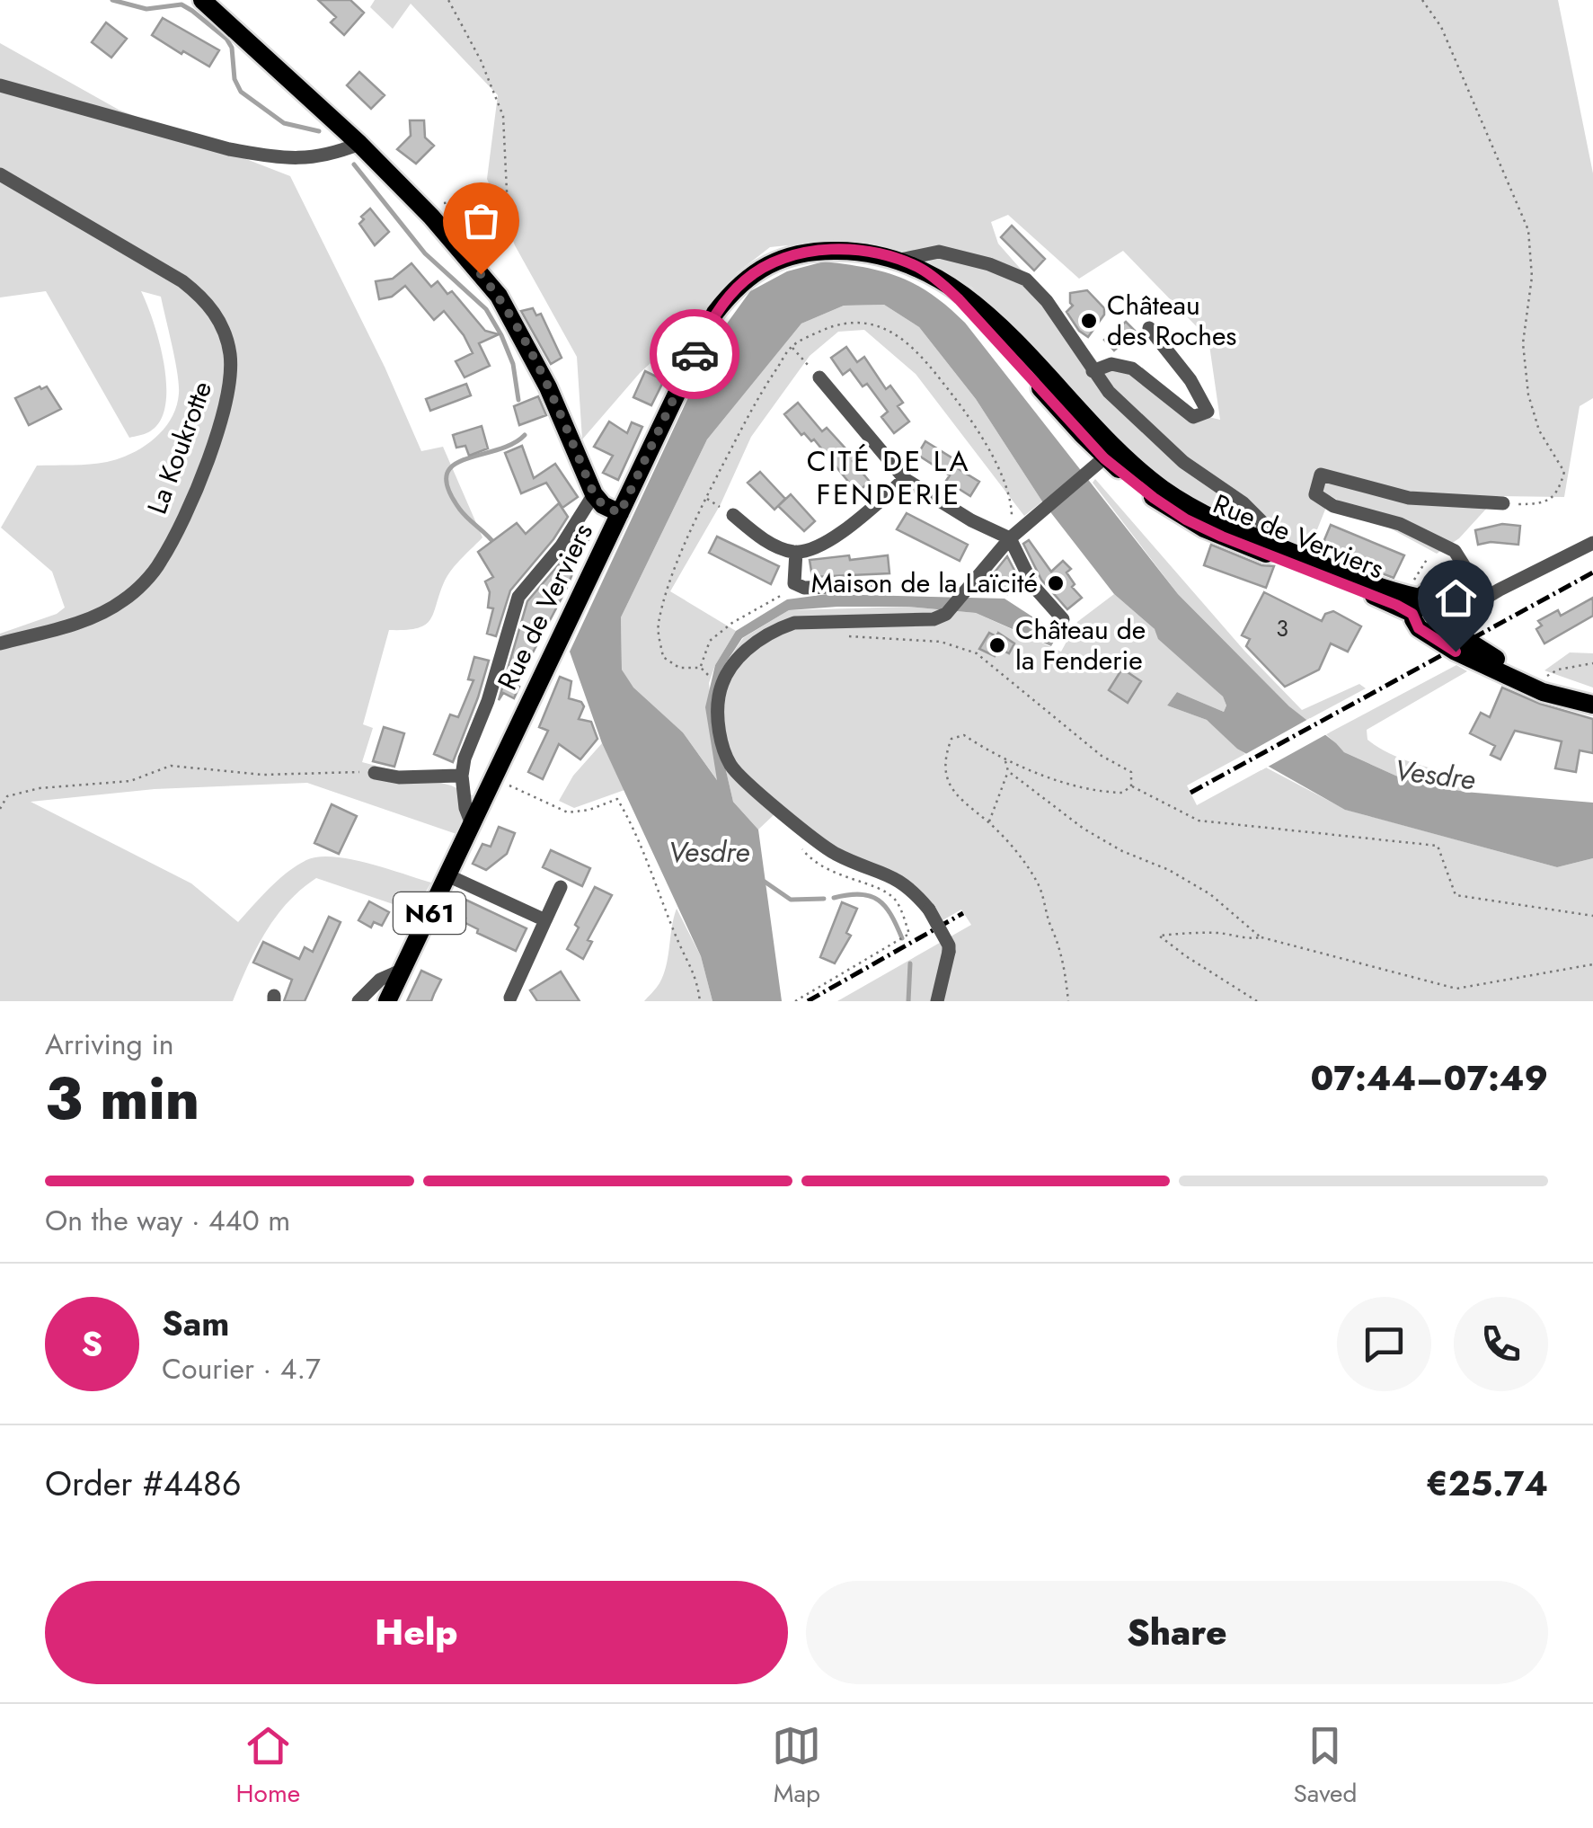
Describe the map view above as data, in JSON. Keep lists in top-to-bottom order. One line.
{"streets":{"main road":["Rue de Verviers","N61"],"street":["La Koukrotte"]},"crossings":[["Rue de Verviers","N61"]],"districts":["CITÉ DE LA FENDERIE"],"water":["Vesdre"],"places":["Château des Roches","Maison de la Laïcité","Château de la Fenderie"],"house_numbers":["3"],"page":{"heading":["3 min","Arriving in","07:44–07:49"],"panel":["Sam","Courier · 4.7","Order #4486","€25.74"],"bar":"On the way · 440 m","round":"S","buttons":["Help","Share"],"tabs":["Home","Map","Saved"]}}
